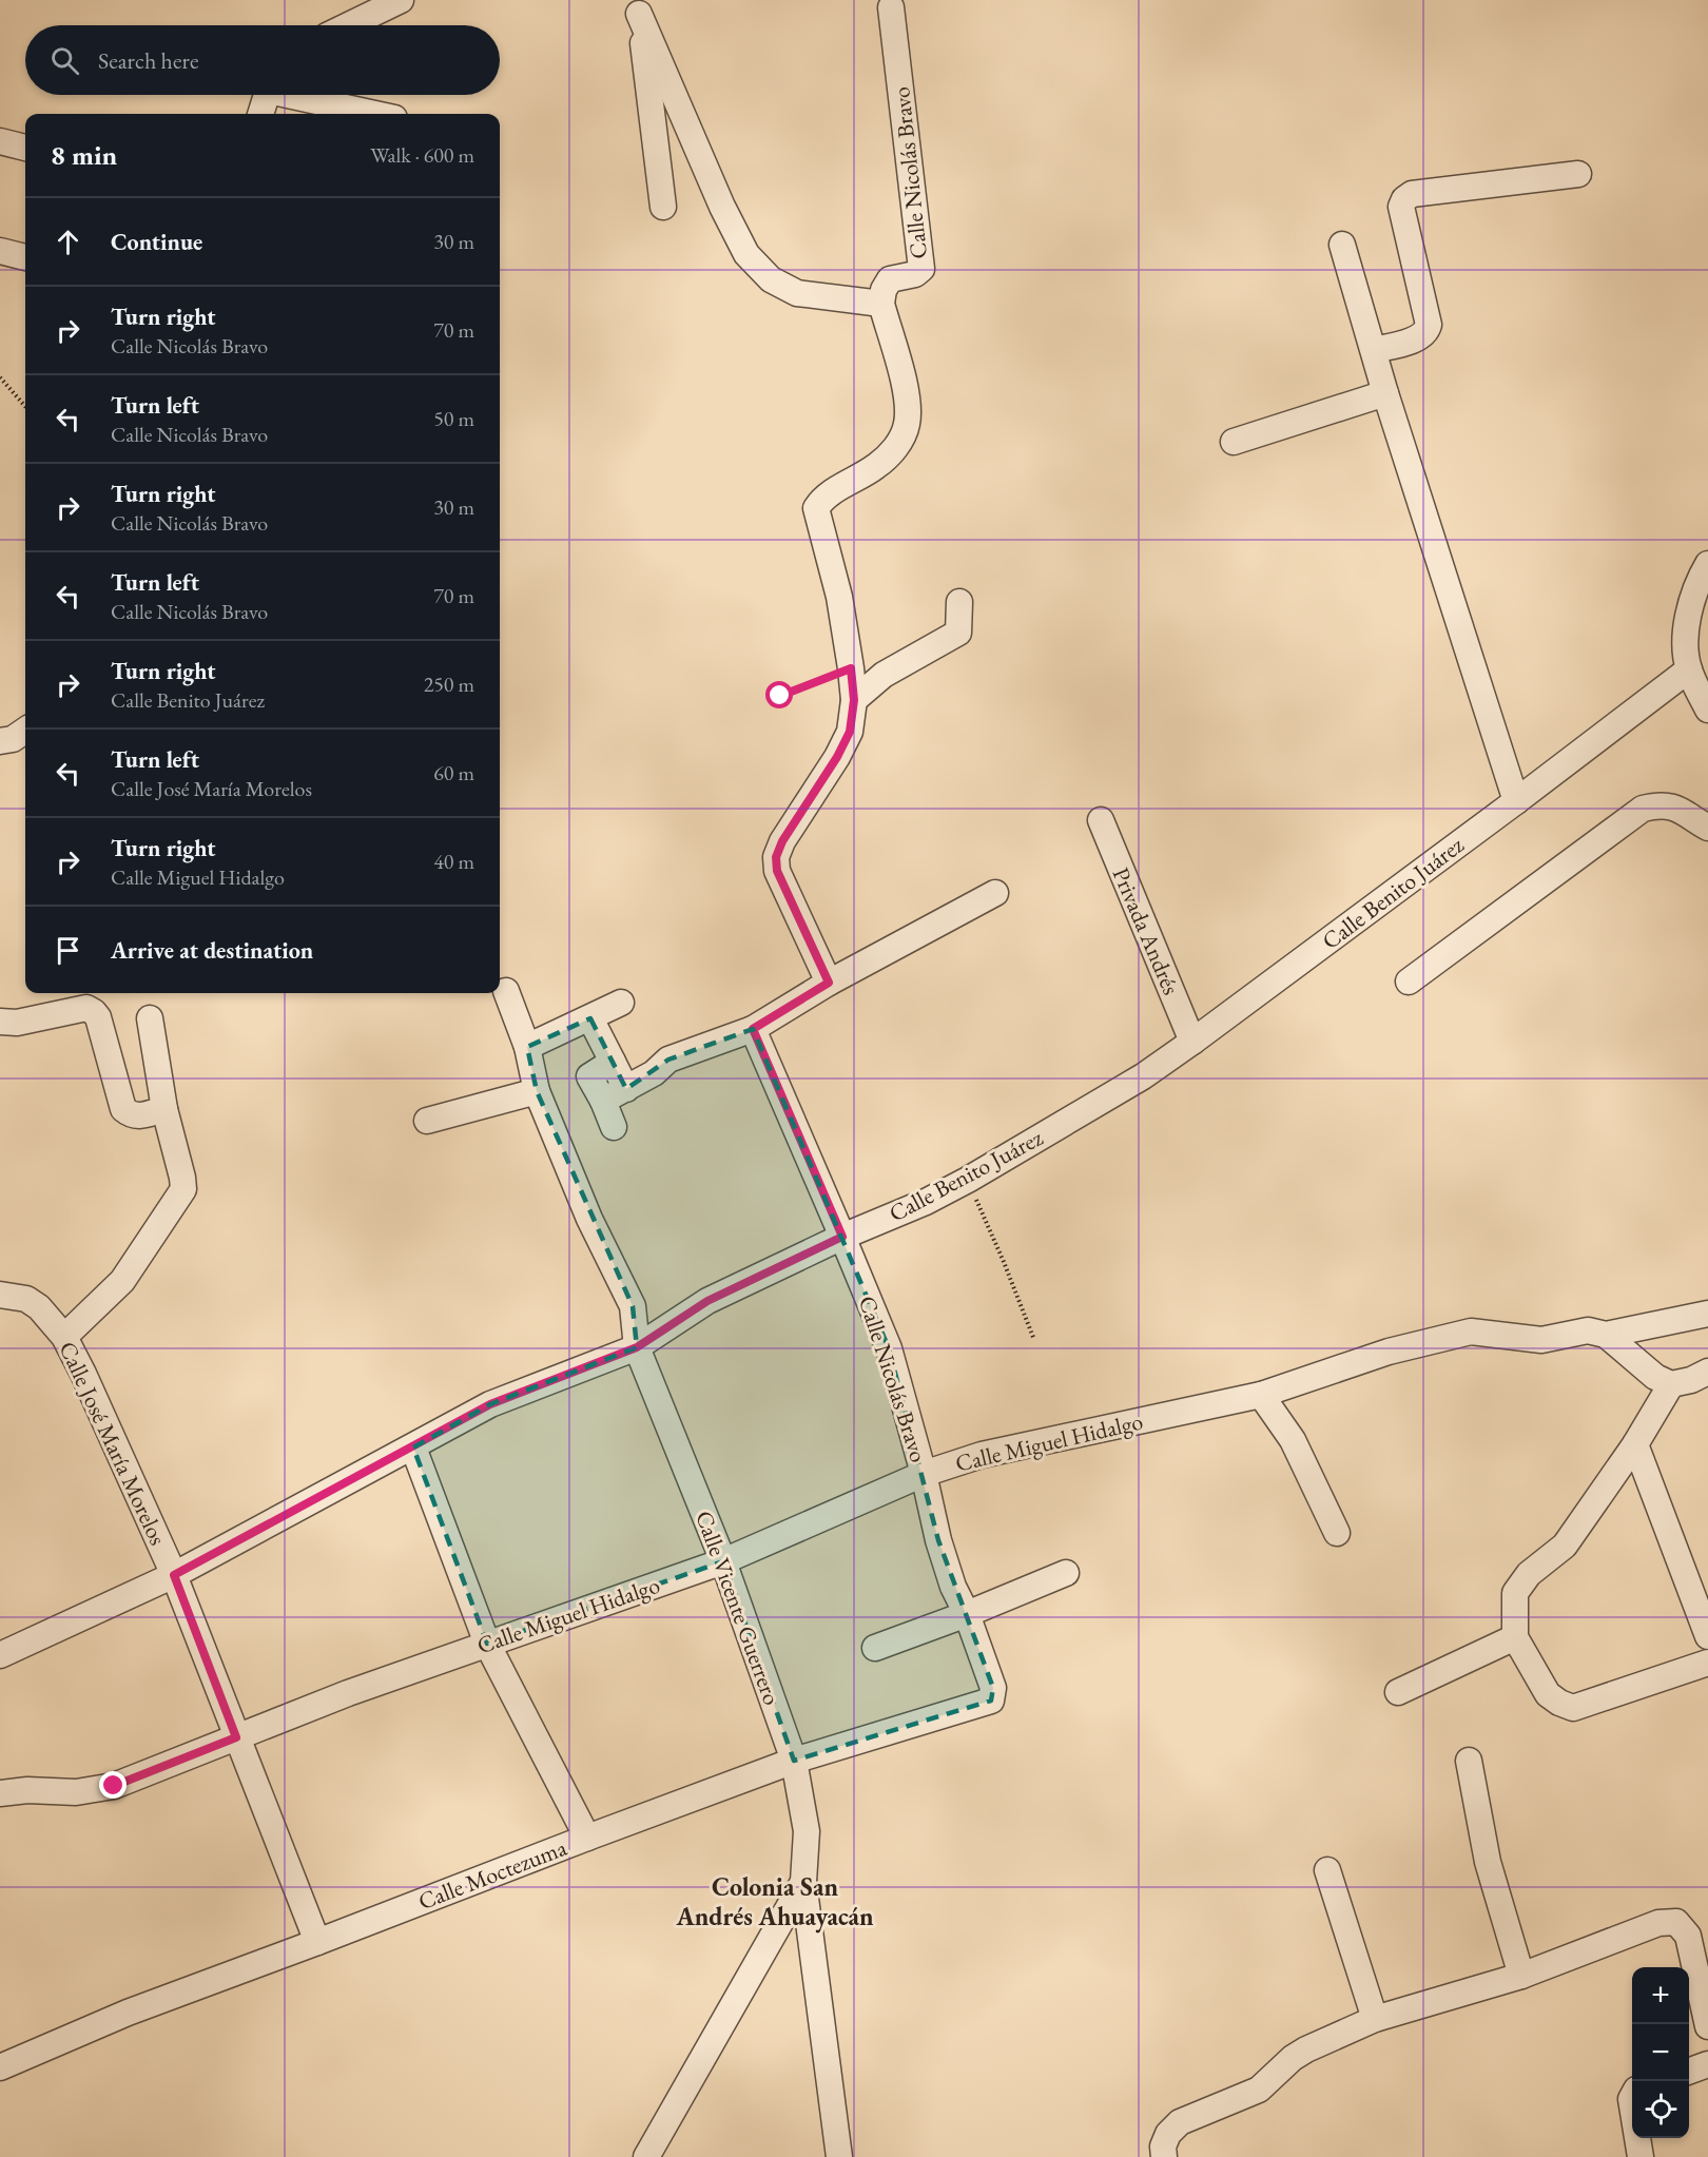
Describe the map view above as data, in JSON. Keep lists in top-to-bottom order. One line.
{"streets":{"street":["Calle Nicolás Bravo","Calle Benito Juárez","Privada Andrés","Calle Miguel Hidalgo","Calle José María Morelos","Calle Vicente Guerrero","Calle Moctezuma"]},"crossings":[["Calle Nicolás Bravo","Calle Benito Juárez"],["Calle Nicolás Bravo","Calle Miguel Hidalgo"],["Calle Nicolás Bravo","Calle Moctezuma"],["Calle Benito Juárez","Privada Andrés"],["Calle Benito Juárez","Calle José María Morelos"],["Calle Benito Juárez","Calle Vicente Guerrero"],["Calle Miguel Hidalgo","Calle José María Morelos"],["Calle Miguel Hidalgo","Calle Vicente Guerrero"],["Calle José María Morelos","Calle Moctezuma"],["Calle Vicente Guerrero","Calle Moctezuma"]],"districts":["Colonia San Andrés Ahuayacán"],"page":{"search":"Search here","heading":["8 min","Walk · 600 m"],"list":[["Continue","30 m"],["Turn right","Calle Nicolás Bravo","70 m"],["Turn left","Calle Nicolás Bravo","50 m"],["Turn right","Calle Nicolás Bravo","30 m"],["Turn left","Calle Nicolás Bravo","70 m"],["Turn right","Calle Benito Juárez","250 m"],["Turn left","Calle José María Morelos","60 m"],["Turn right","Calle Miguel Hidalgo","40 m"],"Arrive at destination"],"map_buttons":["+","−"]}}
